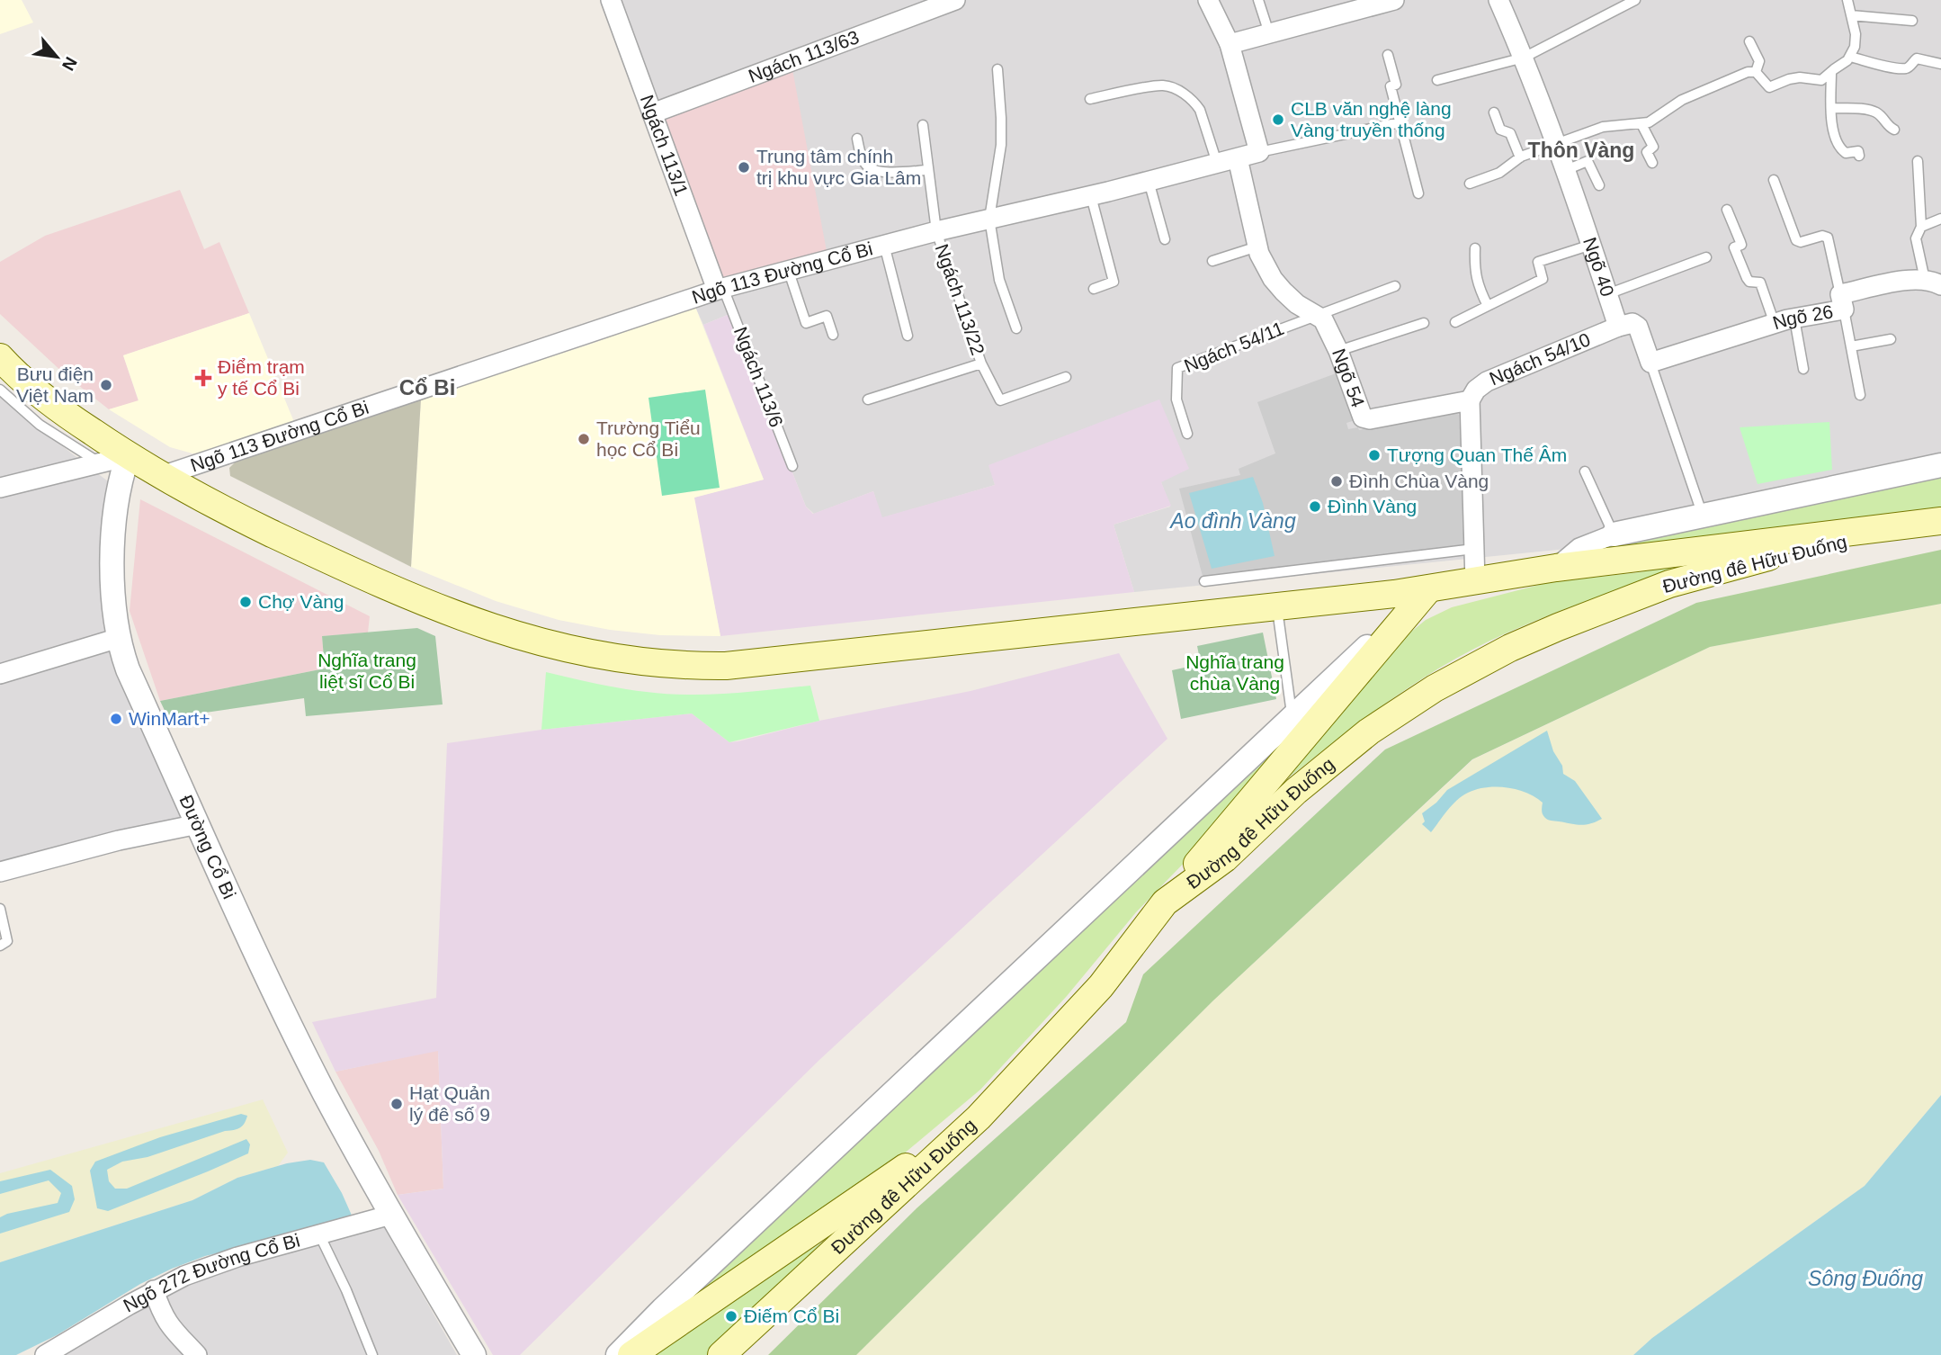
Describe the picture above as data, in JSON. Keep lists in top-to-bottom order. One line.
{"streets":{"main road":["Đường đê Hữu Đuống"],"street":["Ngách 113/63","Ngách 113/1","Ngõ 40","Ngõ 113 Đường Cổ Bi","Ngõ 26","Ngách 54/10","Ngõ 54","Đường Cổ Bi","Ngõ 272 Đường Cổ Bi"],"lane":["Ngách 113/22","Ngách 54/11","Ngách 113/6"]},"crossings":[["Ngách 113/63","Ngách 113/1"],["Ngách 113/1","Ngõ 113 Đường Cổ Bi"],["Ngách 113/1","Ngách 113/6"],["Ngõ 40","Ngách 54/10"],["Ngõ 113 Đường Cổ Bi","Ngách 113/22"],["Ngõ 113 Đường Cổ Bi","Ngách 113/6"],["Ngõ 113 Đường Cổ Bi","Ngõ 54"],["Ngách 54/11","Ngõ 54"],["Ngách 54/10","Ngõ 54"],["Đường Cổ Bi","Ngõ 272 Đường Cổ Bi"]],"districts":["Thôn Vàng","Cổ Bi"],"water":["Ao đình Vàng","Sông Đuống"],"parks":["Nghĩa trang liệt sĩ Cổ Bi","Nghĩa trang chùa Vàng"],"places":{"other":["CLB văn nghệ làng Vàng truyền thống","Trung tâm chính trị khu vực Gia Lâm","Bưu điện Việt Nam","Trường Tiểu học Cổ Bi","Tượng Quan Thế Âm","Đình Chùa Vàng","Đình Vàng","Chợ Vàng","WinMart+","Hạt Quản lý đê số 9","Điếm Cổ Bi"],"health":["Điểm trạm y tế Cổ Bi"]},"north":"bottom right"}
